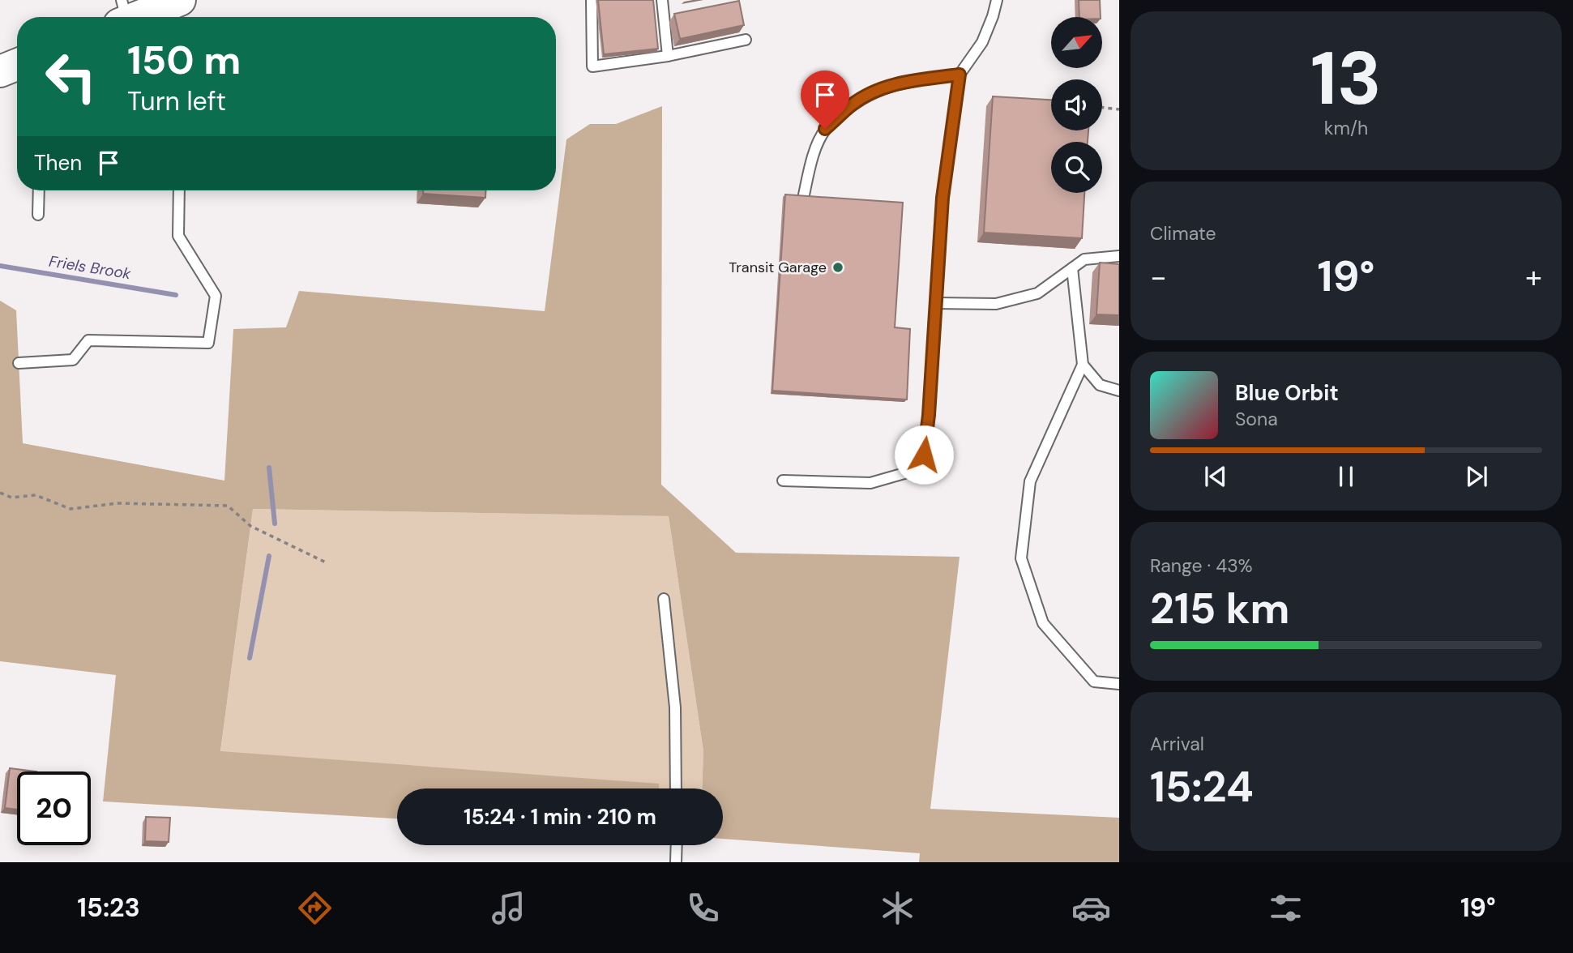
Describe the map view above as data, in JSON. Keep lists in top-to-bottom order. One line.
{"water":["Friels Brook"],"places":["Transit Garage"],"north":"top right","page":{"tile":[["13","km/h"],"Climate",["Range · 43%","215 km"],["Arrival","15:24"]],"turn":["150 m","Turn left"],"then":"Then","heat":["−","19°","+"],"song":["Blue Orbit","Sona"],"limit":"20","trip":"15:24 · 1 min · 210 m","tabs":["15:23","19°"]}}
